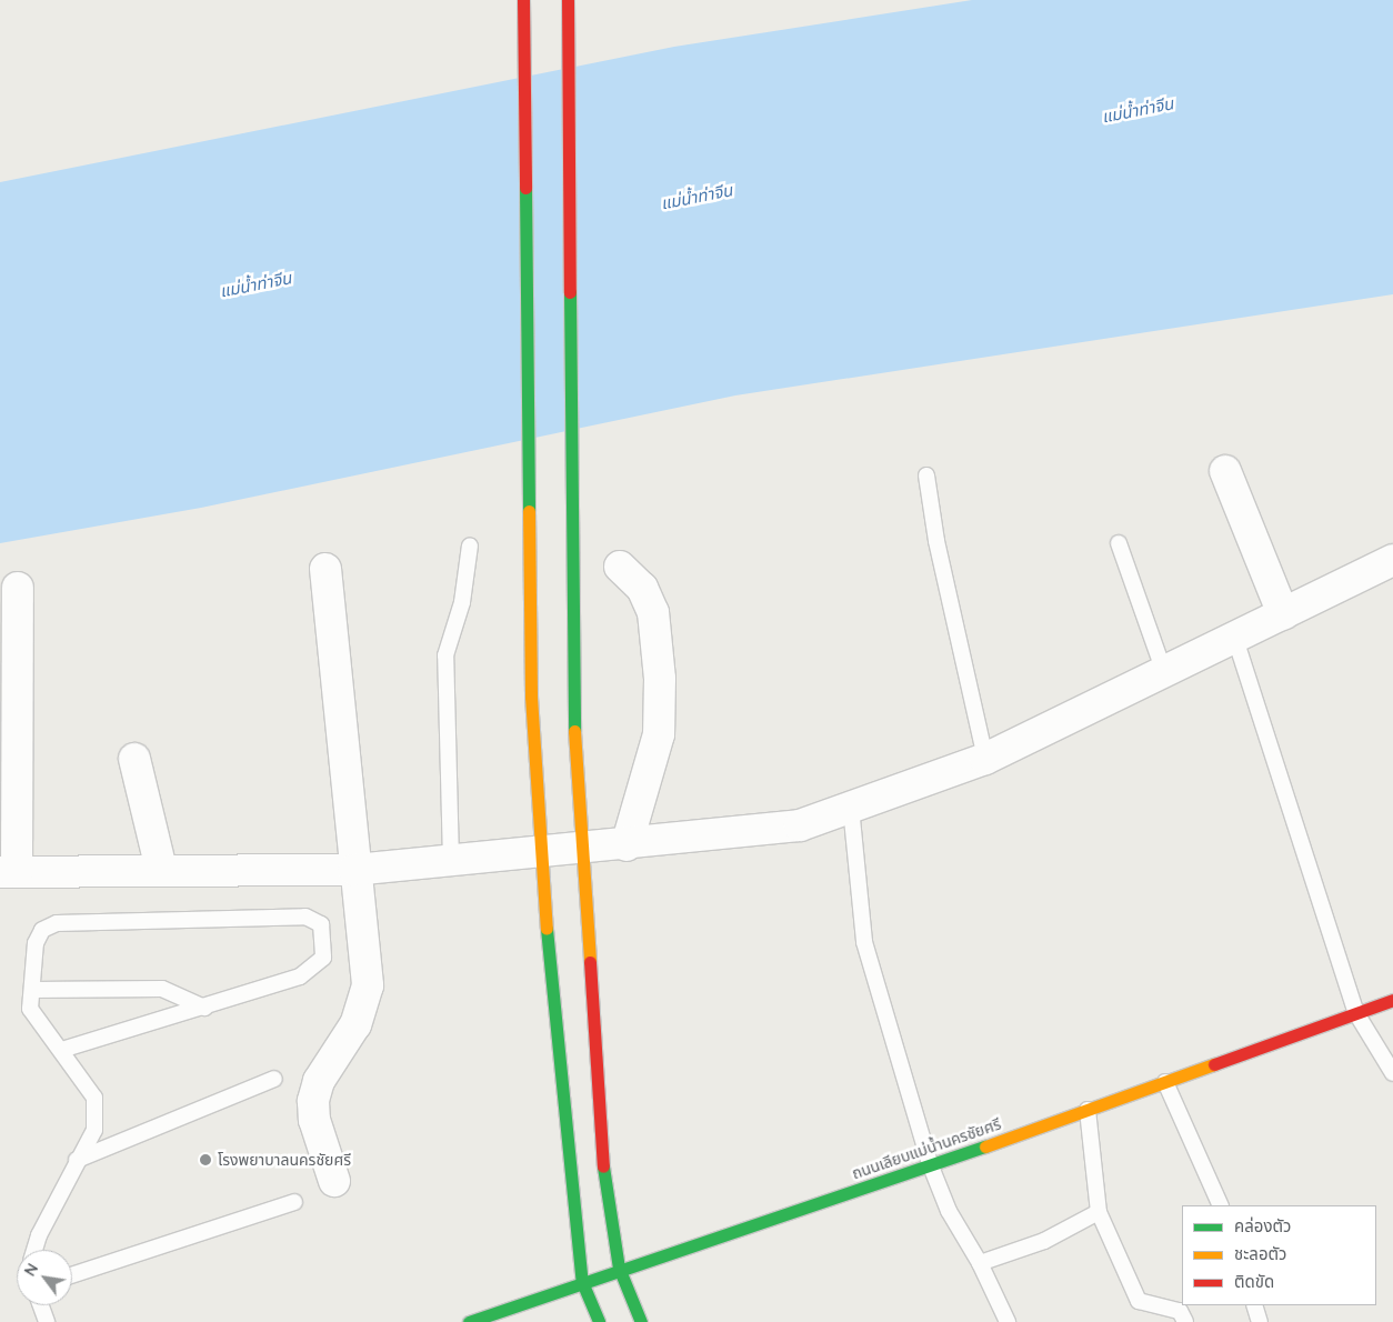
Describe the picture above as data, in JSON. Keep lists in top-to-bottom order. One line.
{"streets":{"main road":["ถนนเลียบแม่น้ำนครชัยศรี"]},"water":["แม่น้ำท่าจีน"],"places":["โรงพยาบาลนครชัยศรี"],"legend":["คล่องตัว","ชะลอตัว","ติดขัด"],"north":"top left"}
